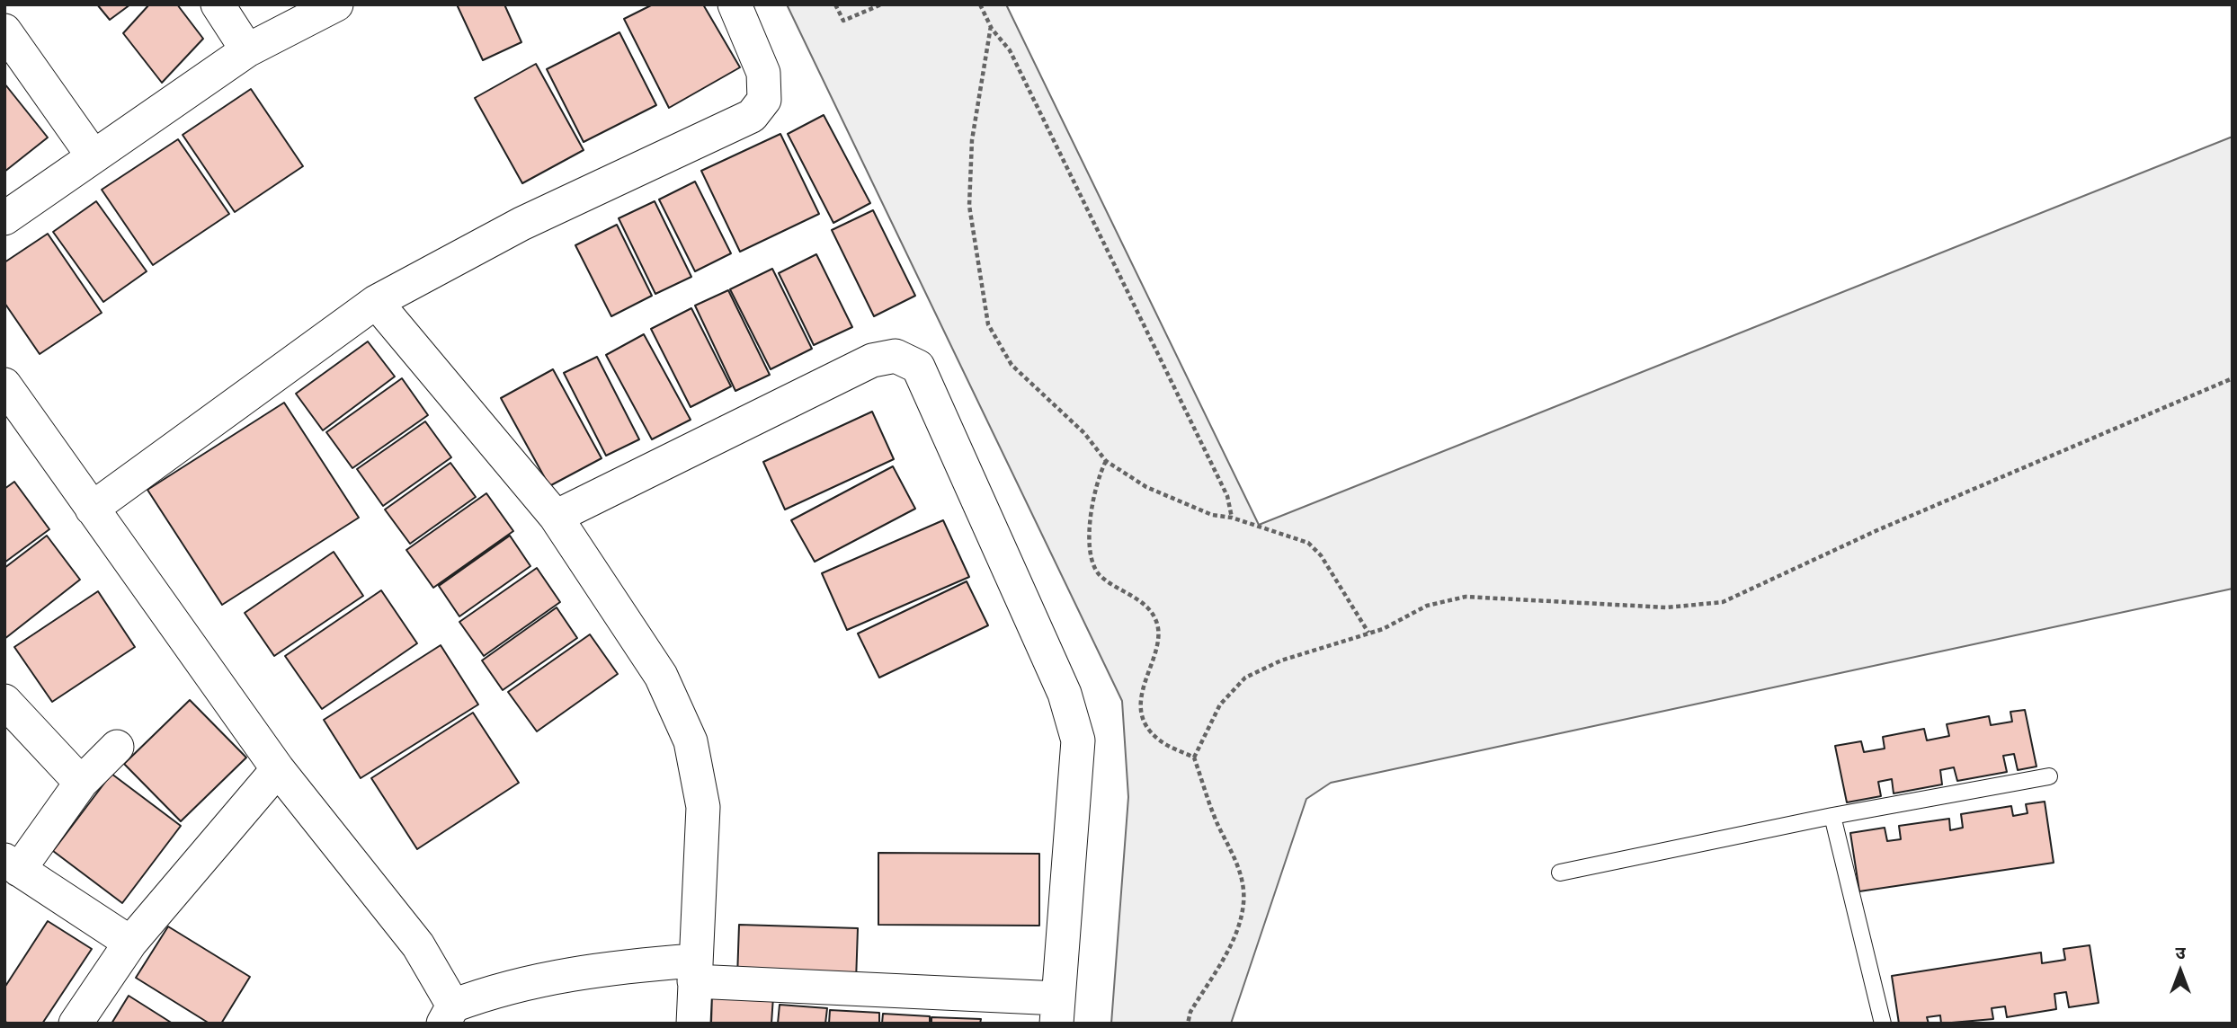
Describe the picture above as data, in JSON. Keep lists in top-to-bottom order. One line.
{"north":"top"}
